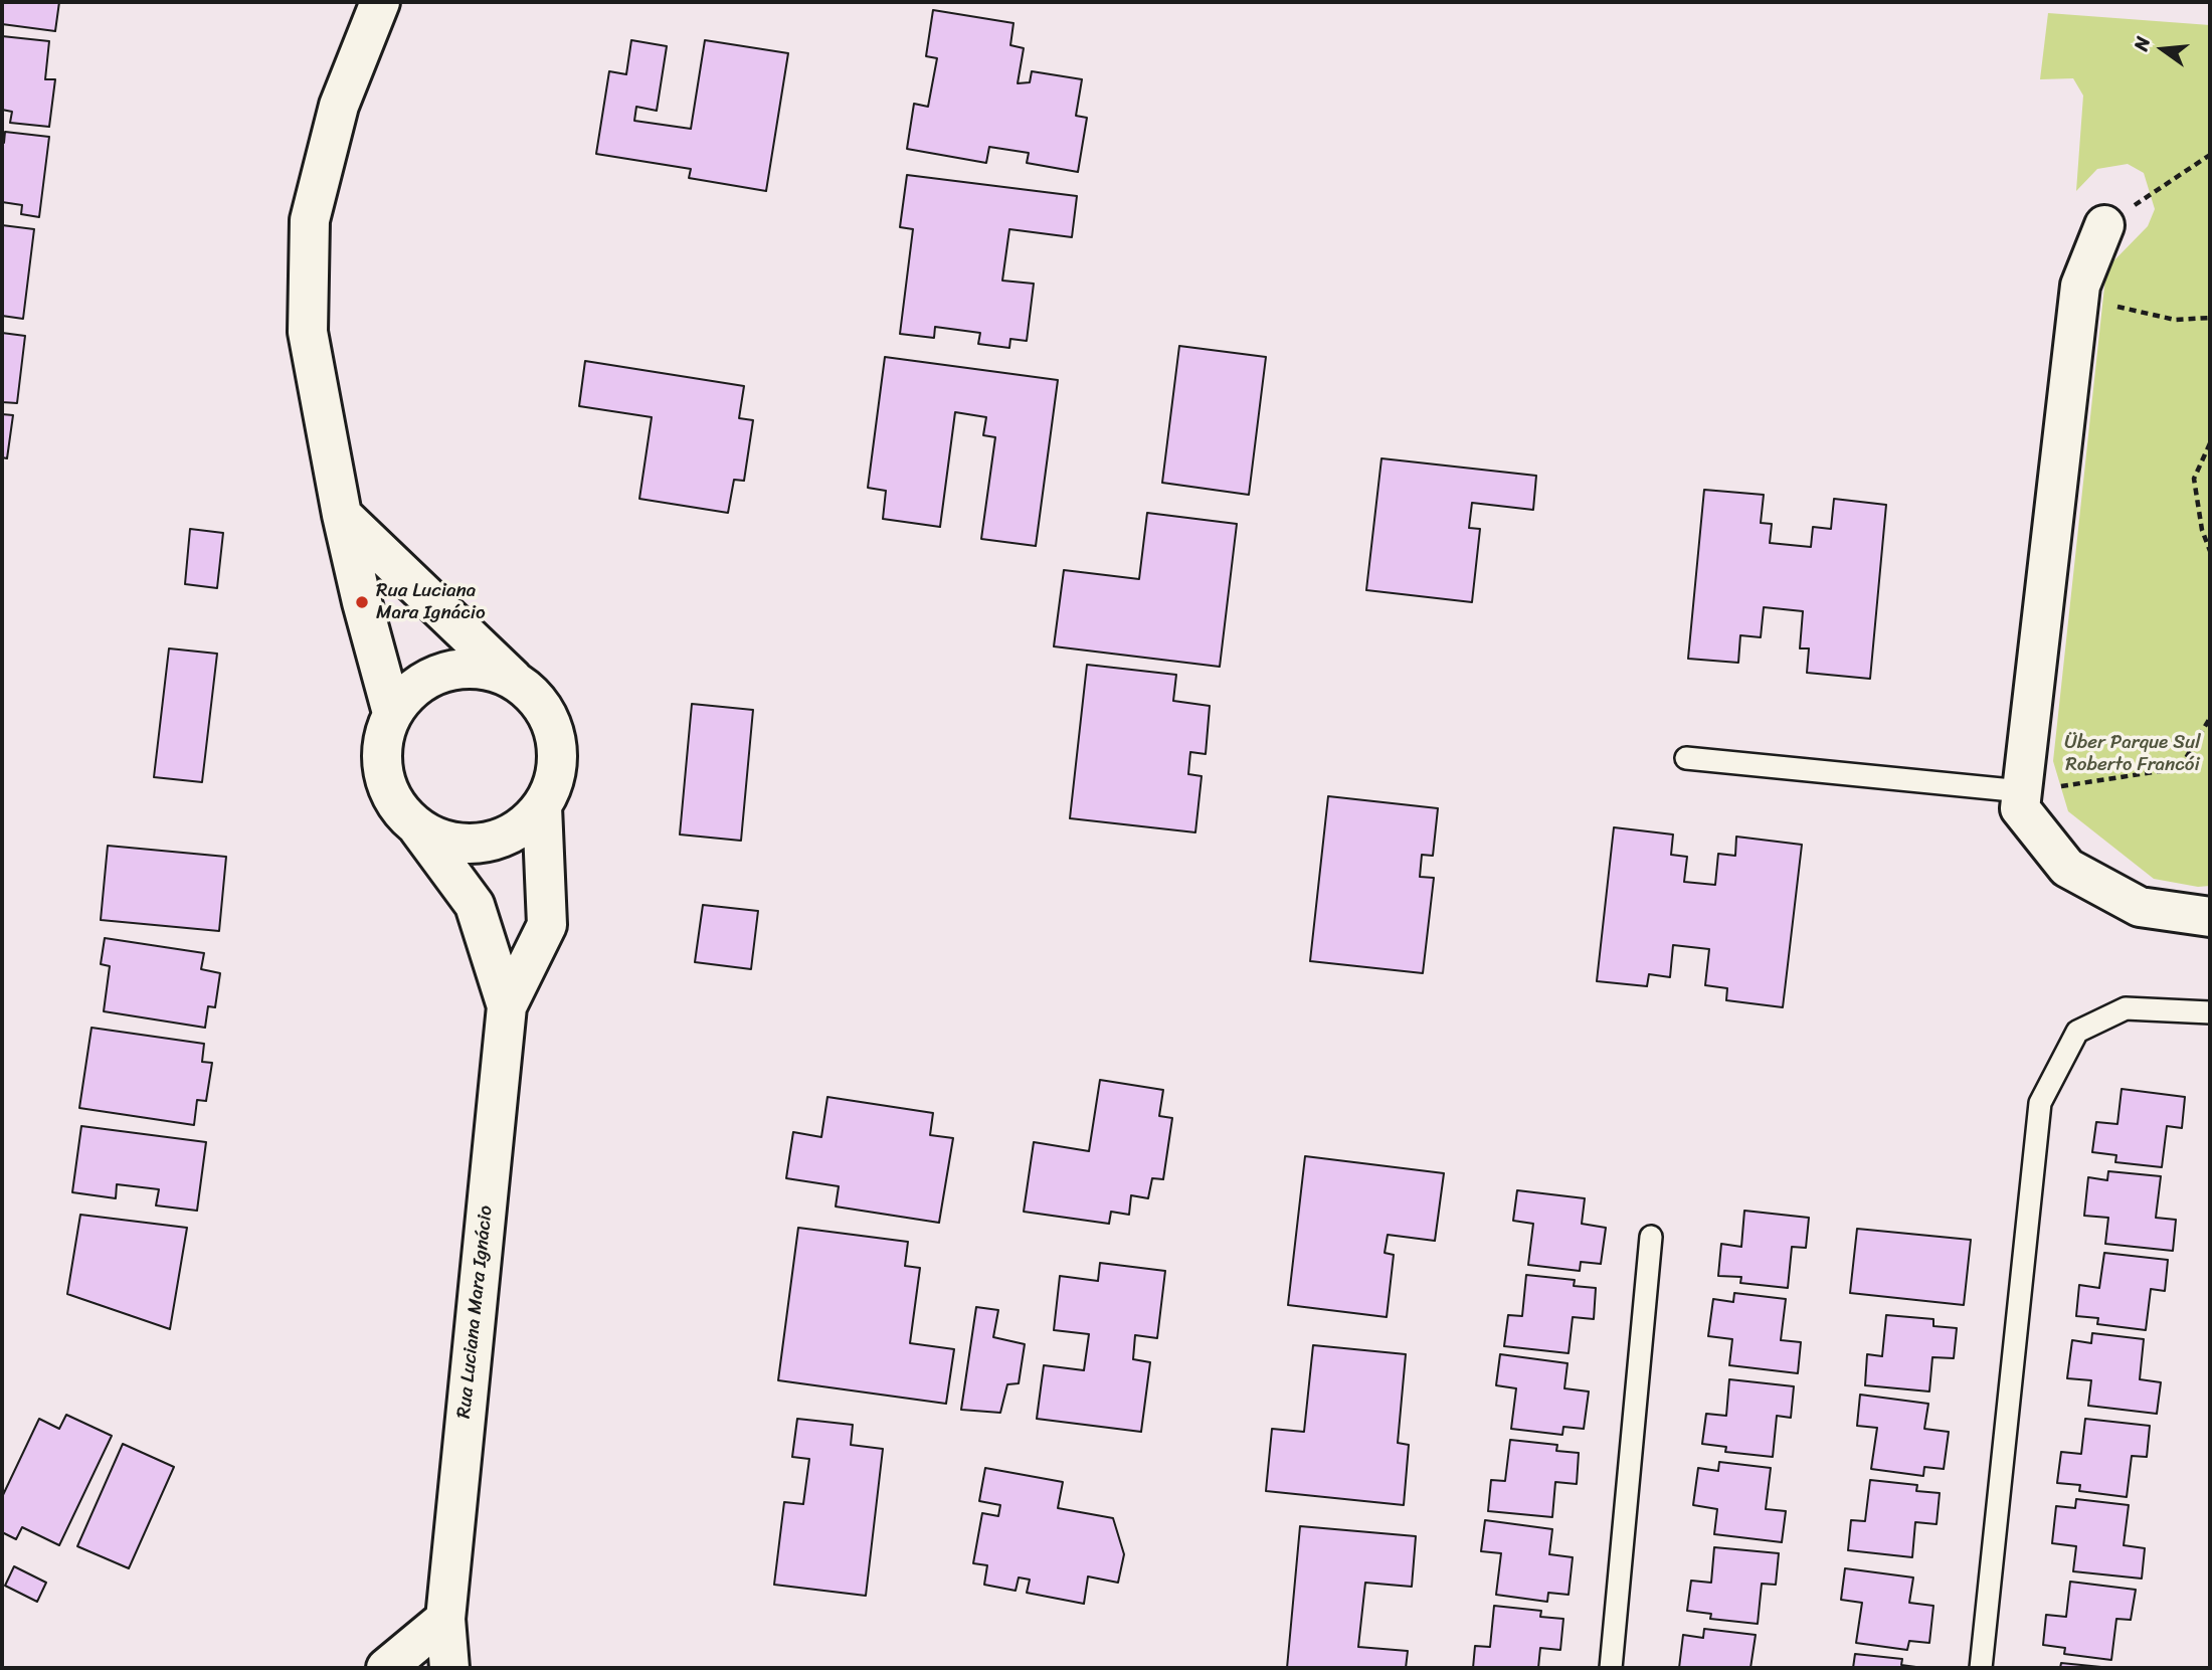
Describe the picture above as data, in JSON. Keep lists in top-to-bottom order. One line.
{"streets":{"street":["Rua Luciana Mara Ignácio"]},"parks":["Über Parque Sul Roberto Francói"],"places":["Rua Luciana Mara Ignácio"],"north":"left"}
